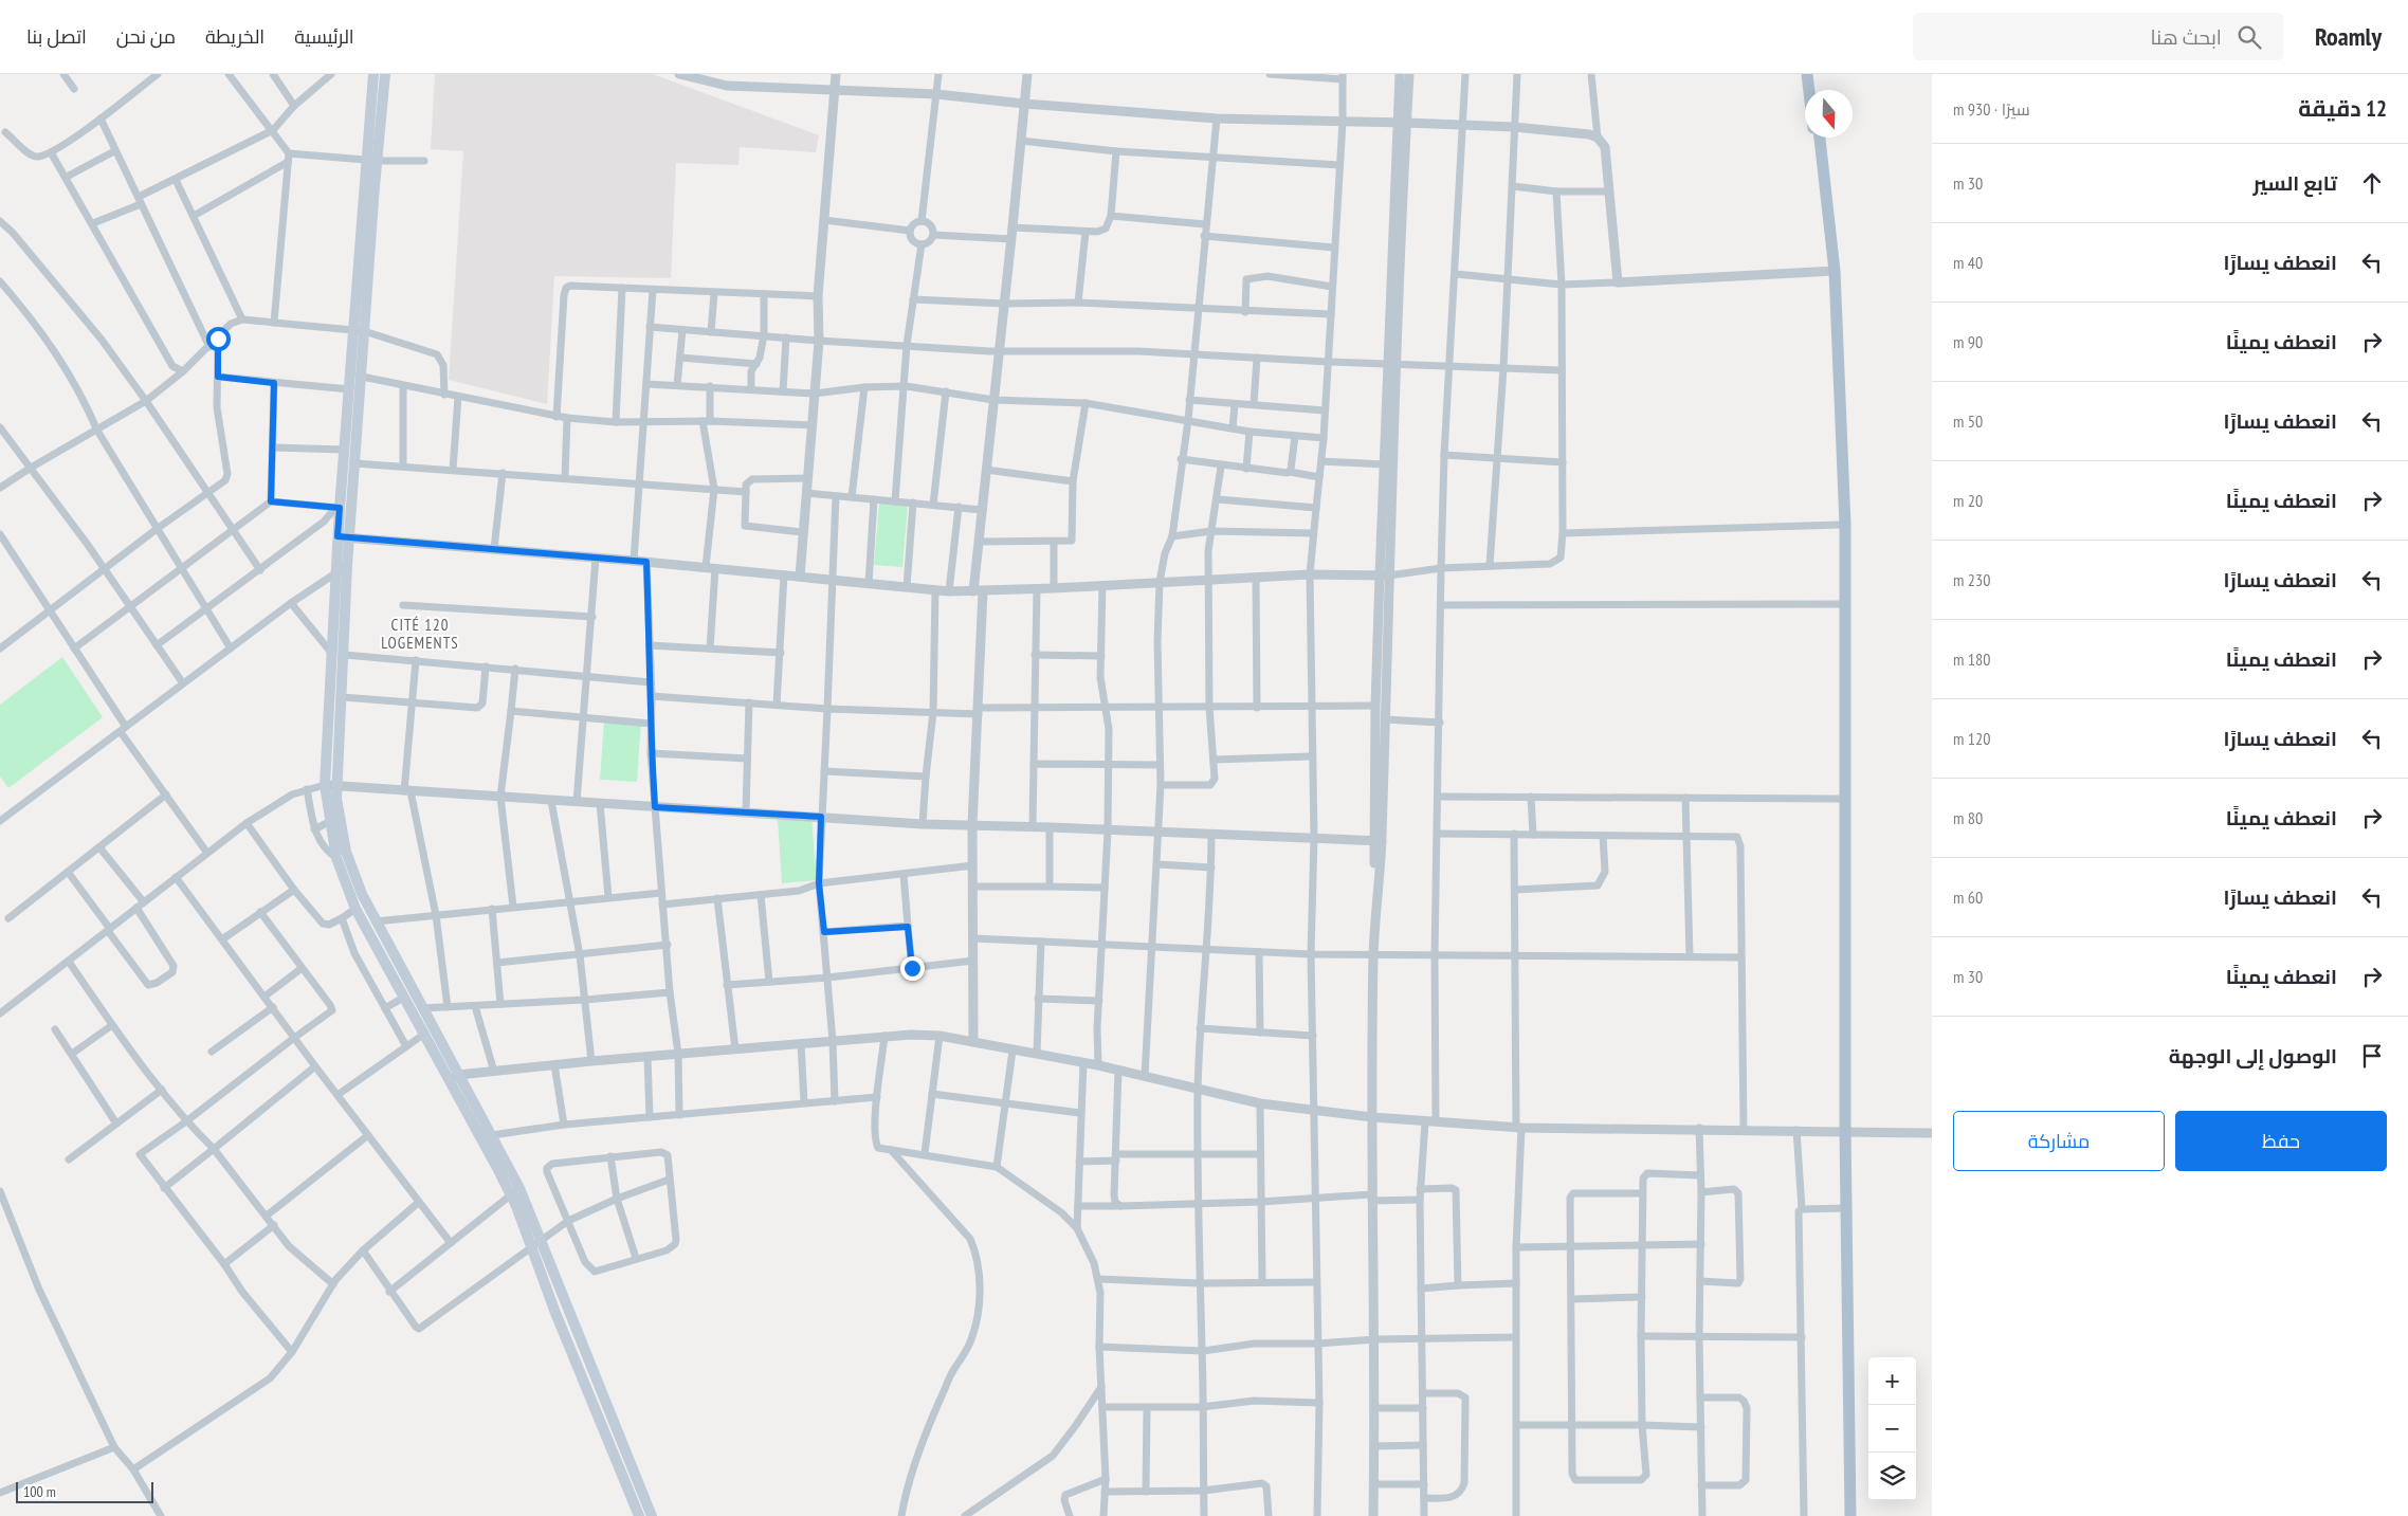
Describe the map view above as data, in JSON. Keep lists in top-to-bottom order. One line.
{"districts":["CITÉ 120 LOGEMENTS"],"scale_bar":"100 m","north":"bottom","page":{"header":"Roamly","search":"ابحث هنا","nav":["الرئيسية","الخريطة","من نحن","اتصل بنا"],"heading":["12 دقيقة","سيرًا · 930 m"],"list":[["تابع السير","30 m"],["انعطف يسارًا","40 m"],["انعطف يمينًا","90 m"],["انعطف يسارًا","50 m"],["انعطف يمينًا","20 m"],["انعطف يسارًا","230 m"],["انعطف يمينًا","180 m"],["انعطف يسارًا","120 m"],["انعطف يمينًا","80 m"],["انعطف يسارًا","60 m"],["انعطف يمينًا","30 m"],"الوصول إلى الوجهة"],"buttons":["حفظ","مشاركة"],"map_buttons":["+","−"],"scale":"100 m"}}
